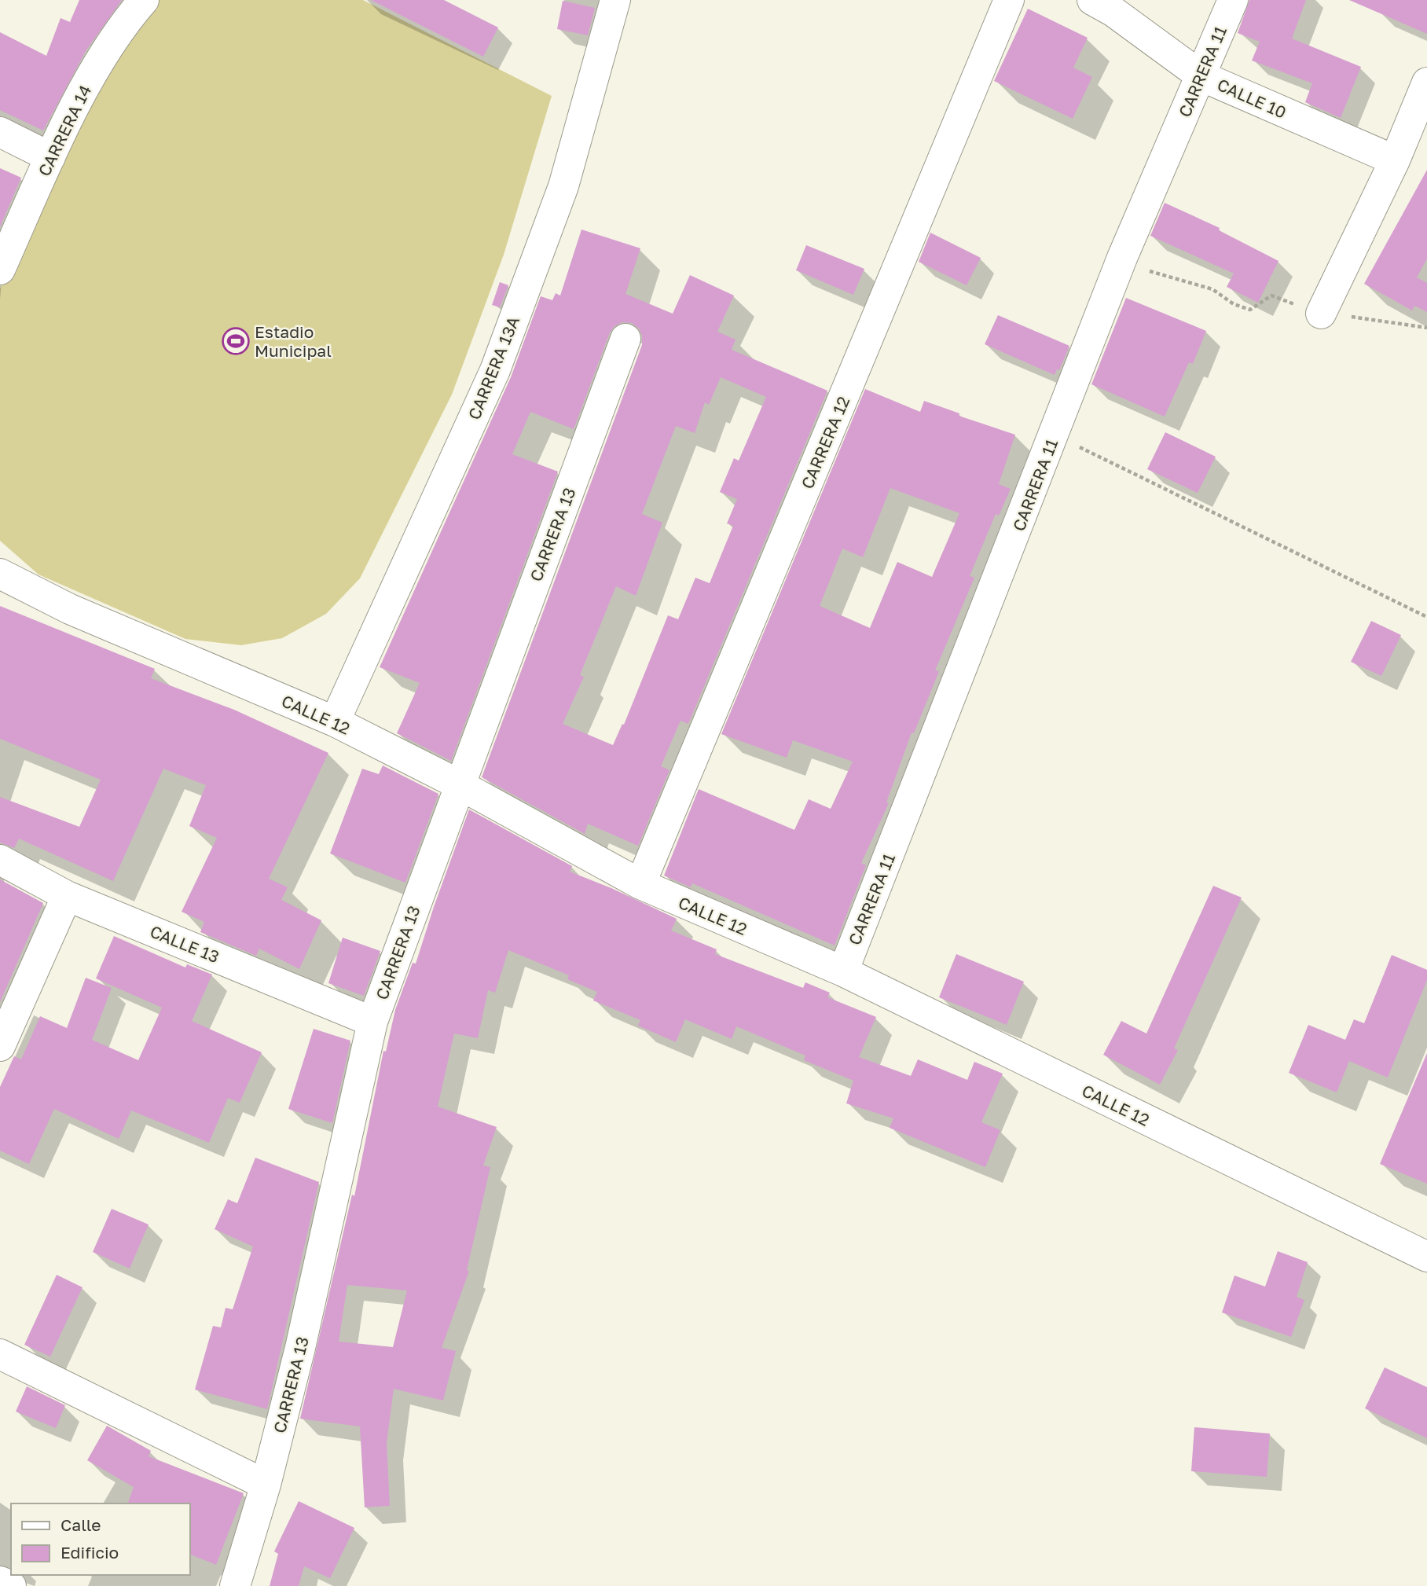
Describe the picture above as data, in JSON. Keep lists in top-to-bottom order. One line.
{"streets":{"street":["CARRERA 11","CALLE 10","CARRERA 14","CARRERA 13A","CARRERA 12","CARRERA 13","CALLE 12","CALLE 13"]},"crossings":[["CARRERA 11","CALLE 10"],["CARRERA 11","CALLE 12"],["CARRERA 13A","CALLE 12"],["CARRERA 12","CALLE 12"],["CARRERA 13","CALLE 12"],["CARRERA 13","CALLE 13"]],"places":{"sports":["Estadio Municipal"]},"legend":["Calle","Edificio"]}
